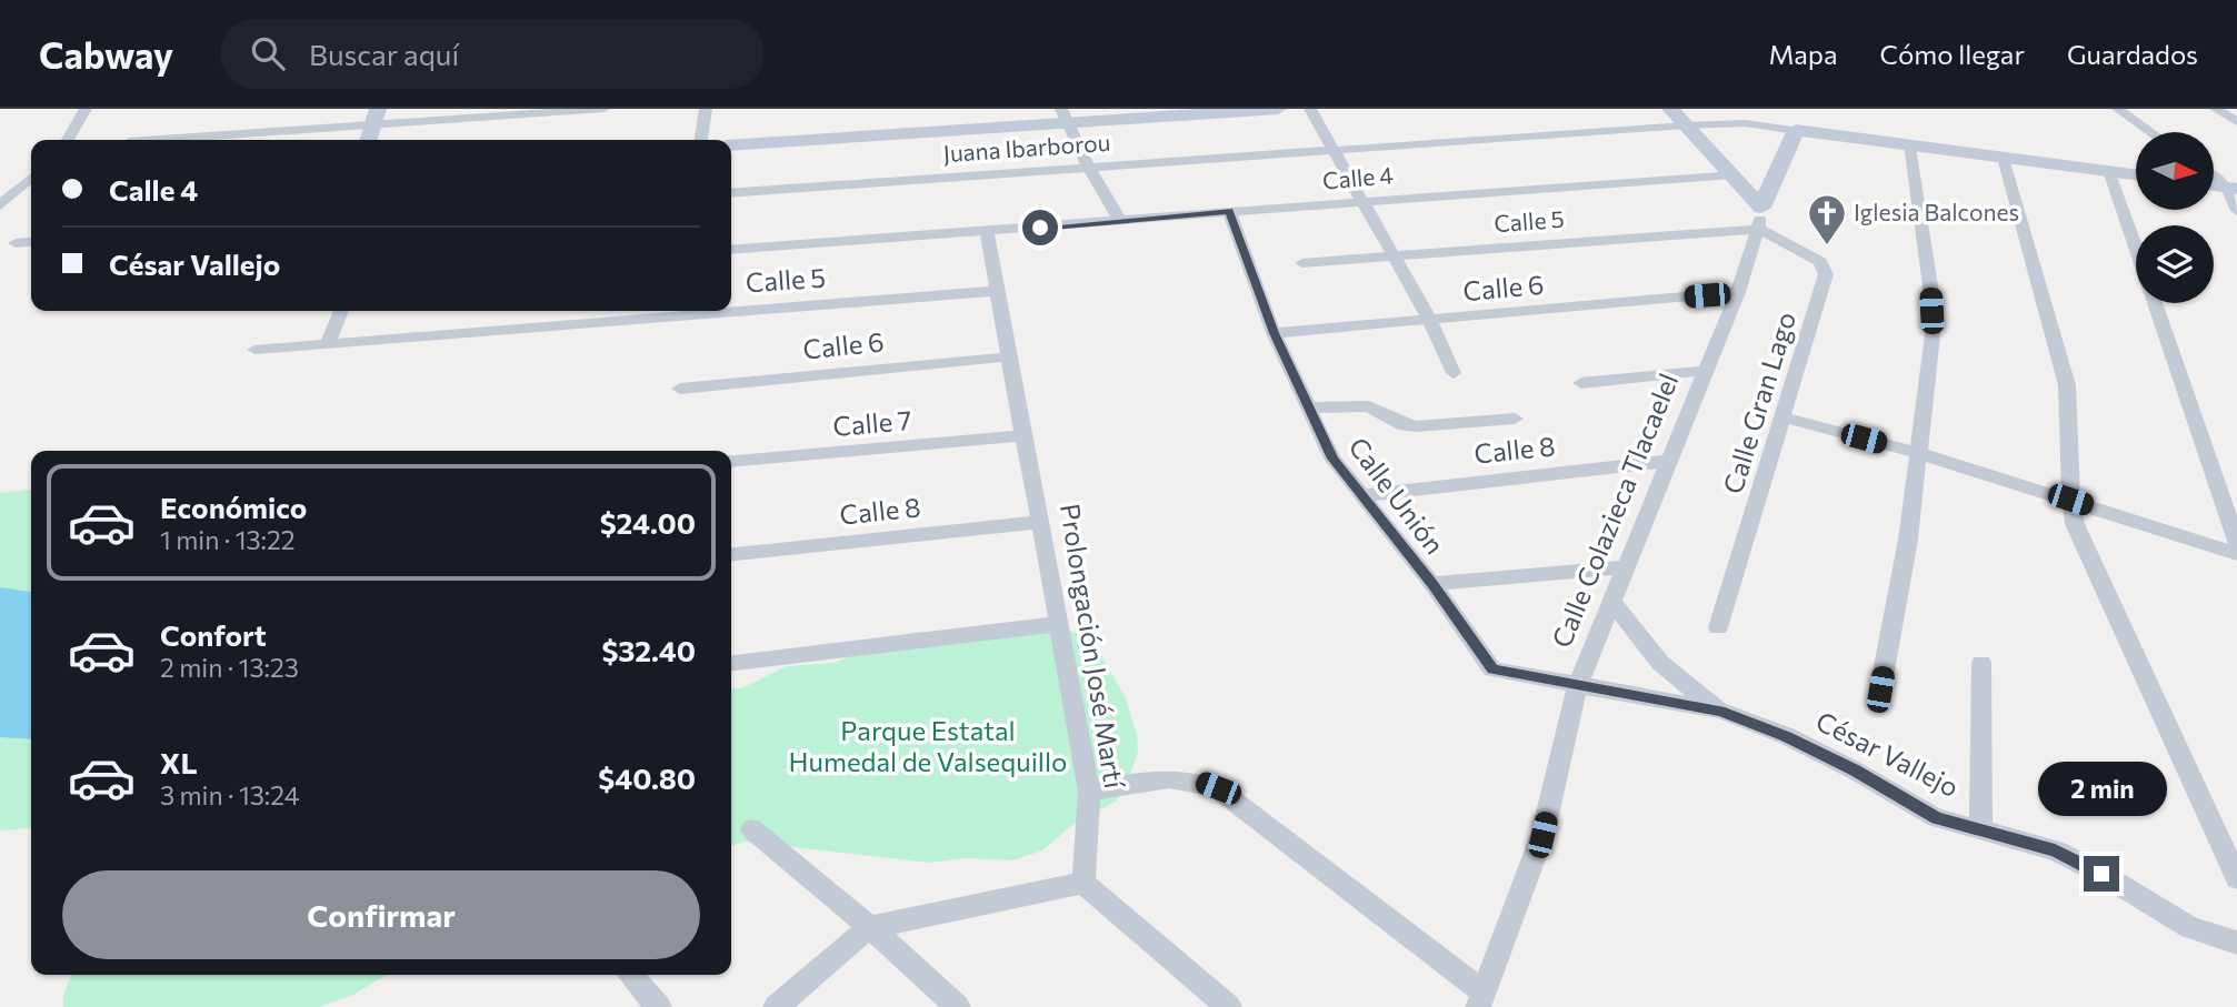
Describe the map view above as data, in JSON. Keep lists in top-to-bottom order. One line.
{"streets":{"street":["Juana Ibarborou","Calle 4","Calle 5","Calle 6","Calle Gran Lago","Calle 7","Calle 8","Calle Unión","Calle Colazieca Tlacaelel","Prolongación José Martí","César Vallejo"]},"crossings":[["Juana Ibarborou","Calle Colazieca Tlacaelel"],["Calle 4","Calle Unión"],["Calle 4","Prolongación José Martí"],["Calle 5","Calle Gran Lago"],["Calle 5","Calle Colazieca Tlacaelel"],["Calle 5","Prolongación José Martí"],["Calle 6","Calle Unión"],["Calle 6","Calle Colazieca Tlacaelel"],["Calle 6","Prolongación José Martí"],["Calle Gran Lago","Calle Colazieca Tlacaelel"],["Calle 7","Prolongación José Martí"],["Calle 8","Calle Unión"],["Calle 8","Calle Colazieca Tlacaelel"],["Calle 8","Prolongación José Martí"],["Calle Unión","César Vallejo"],["Calle Colazieca Tlacaelel","César Vallejo"]],"parks":["Parque Estatal Humedal de Valsequillo"],"places":{"church":["Iglesia Balcones"]},"north":"right","page":{"header":"Cabway","search":"Buscar aquí","nav":["Mapa","Cómo llegar","Guardados"],"banner":["Calle 4","César Vallejo"],"list":[{"name":"Económico","note":"1 min · 13:22","value":"$24.00"},{"name":"Confort","note":"2 min · 13:23","value":"$32.40"},{"name":"XL","note":"3 min · 13:24","value":"$40.80"}],"bubble":"2 min","buttons":"Confirmar"}}
